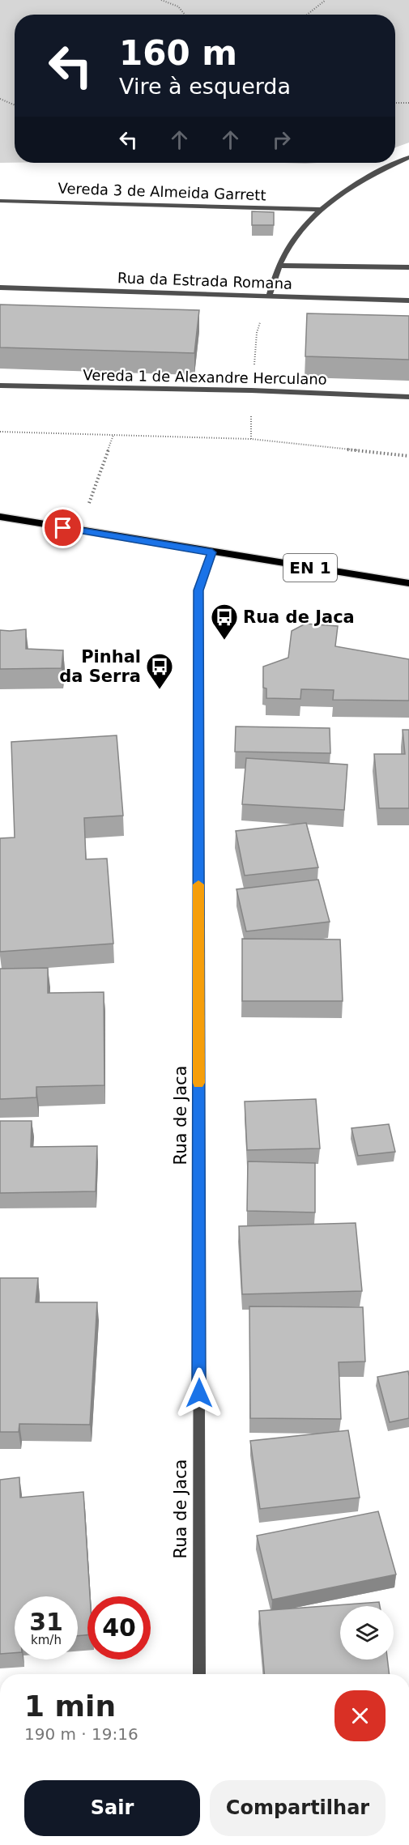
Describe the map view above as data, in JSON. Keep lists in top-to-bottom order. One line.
{"streets":{"main road":["EN 1"],"street":["Vereda 3 de Almeida Garrett","Rua da Estrada Romana","Vereda 1 de Alexandre Herculano","Rua de Jaca"]},"crossings":[["EN 1","Rua de Jaca"]],"places":{"bus stop":["Rua de Jaca","Pinhal da Serra"]},"page":{"turn":["160 m","Vire à esquerda"],"speed":"31 km/h","limit":"40","heading":["1 min","190 m · 19:16"],"buttons":["Sair","Compartilhar"]}}
